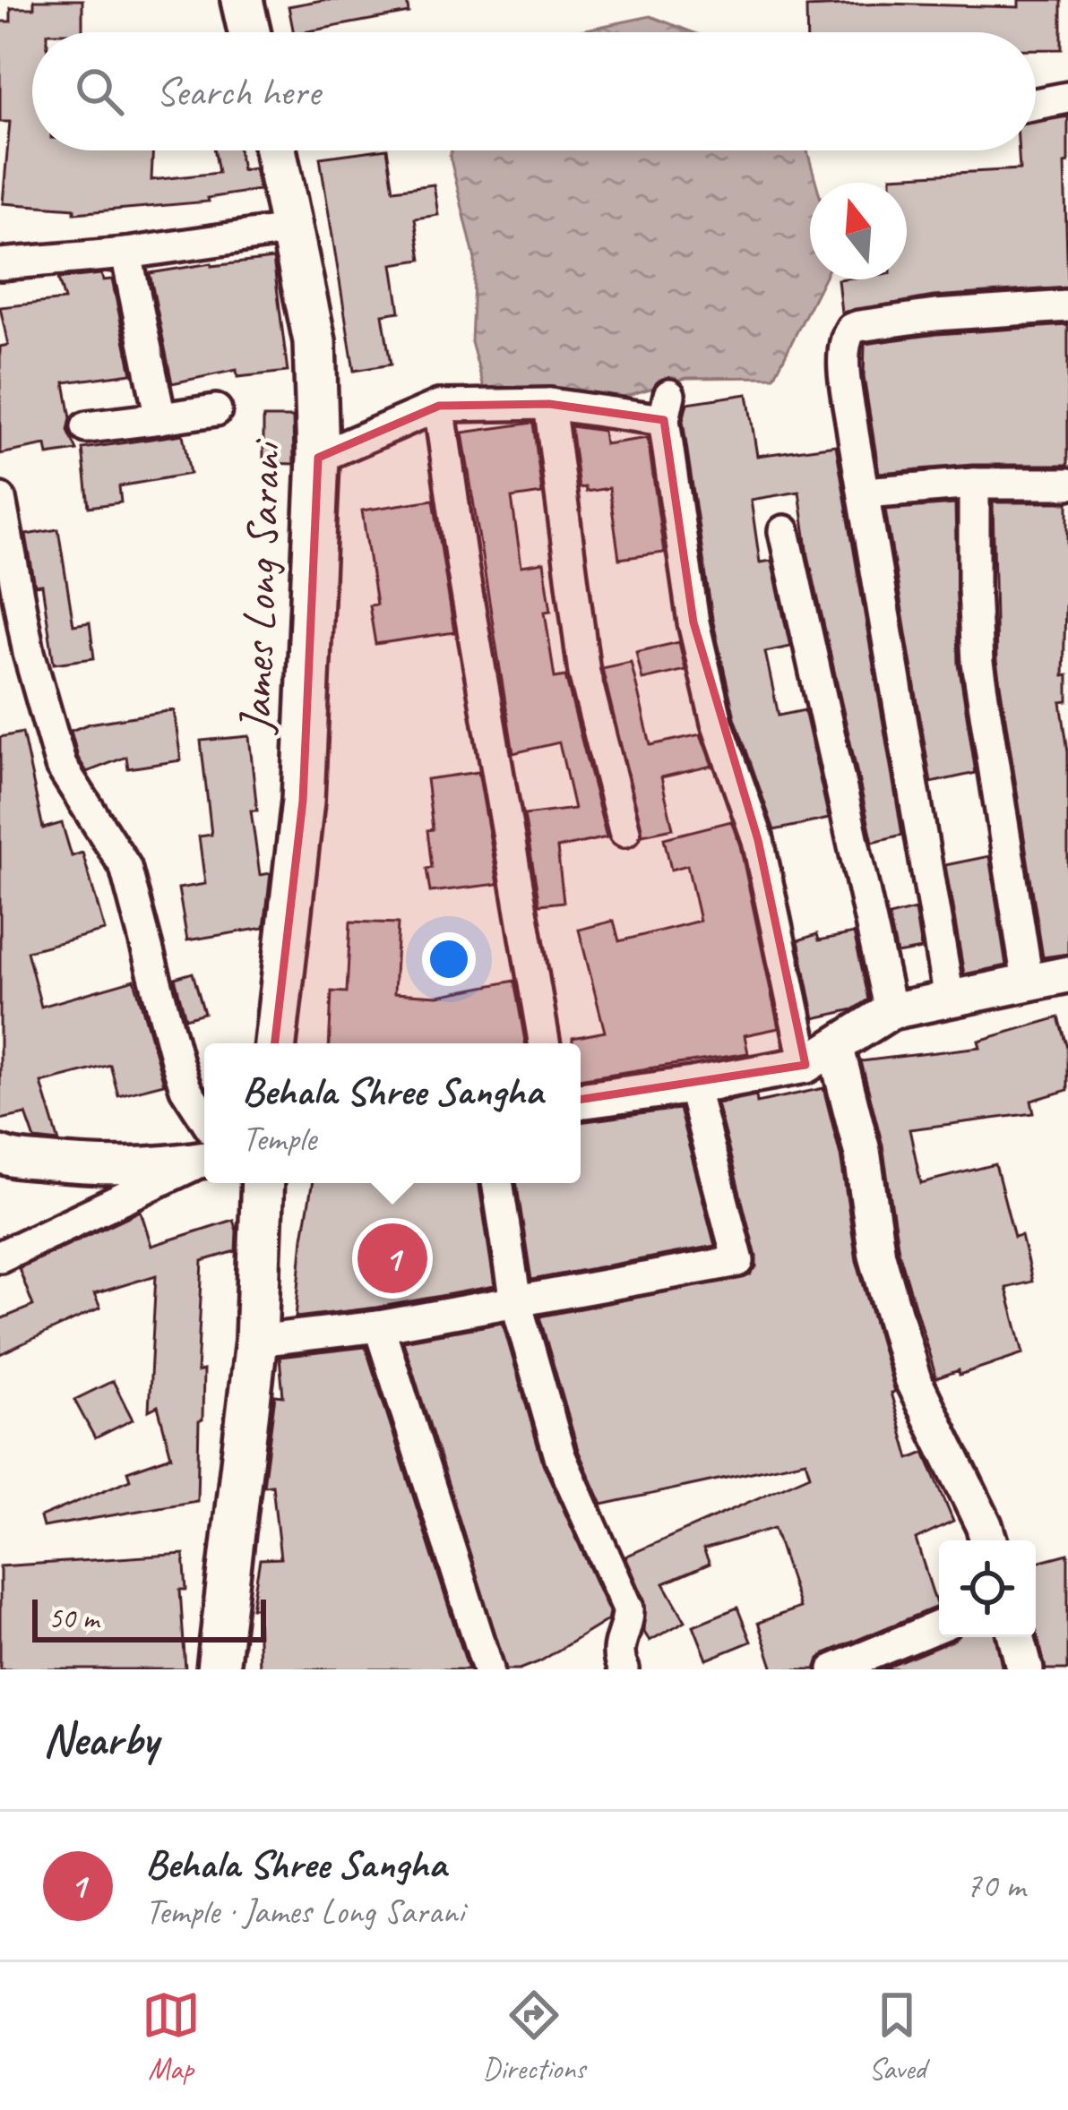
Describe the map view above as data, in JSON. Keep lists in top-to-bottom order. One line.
{"streets":{"main road":["James Long Sarani"]},"scale_bar":"50 m","north":"top","page":{"search":"Search here","popup":["Behala Shree Sangha","Temple"],"pins":"1","scale":"50 m","heading":"Nearby","list":[{"mark":"1","name":"Behala Shree Sangha","note":"Temple · James Long Sarani","value":"70 m"}],"nav":["Map","Directions","Saved"]}}
